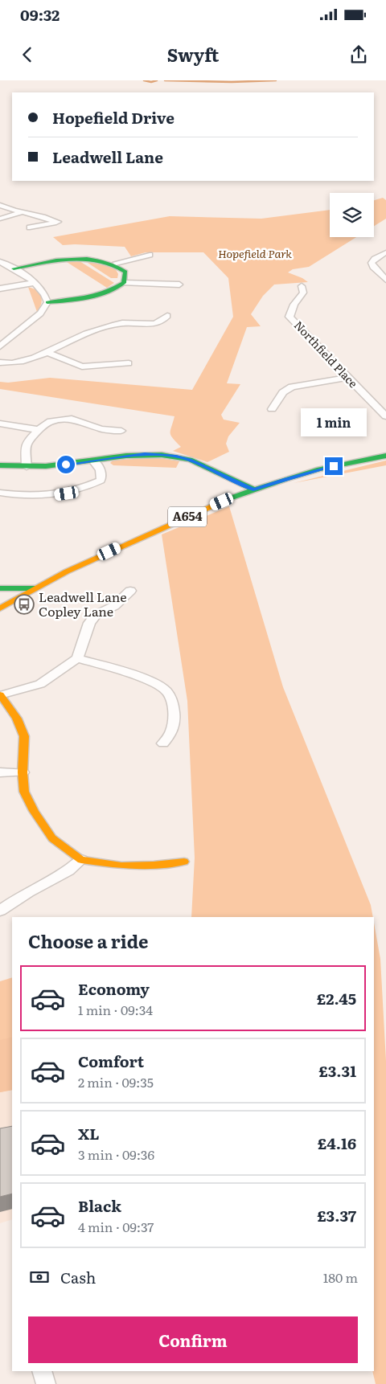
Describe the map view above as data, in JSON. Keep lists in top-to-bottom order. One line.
{"streets":{"street":["Northfield Place","A654"]},"parks":["Hopefield Park"],"places":{"bus stop":["Leadwell Lane Copley Lane"]},"page":{"status":"09:32","header":"Swyft","banner":["Hopefield Drive","Leadwell Lane"],"bubble":"1 min","heading":"Choose a ride","list":[{"name":"Economy","note":"1 min · 09:34","value":"£2.45"},{"name":"Comfort","note":"2 min · 09:35","value":"£3.31"},{"name":"XL","note":"3 min · 09:36","value":"£4.16"},{"name":"Black","note":"4 min · 09:37","value":"£3.37"}],"pay":["Cash","180 m"],"buttons":"Confirm"}}
